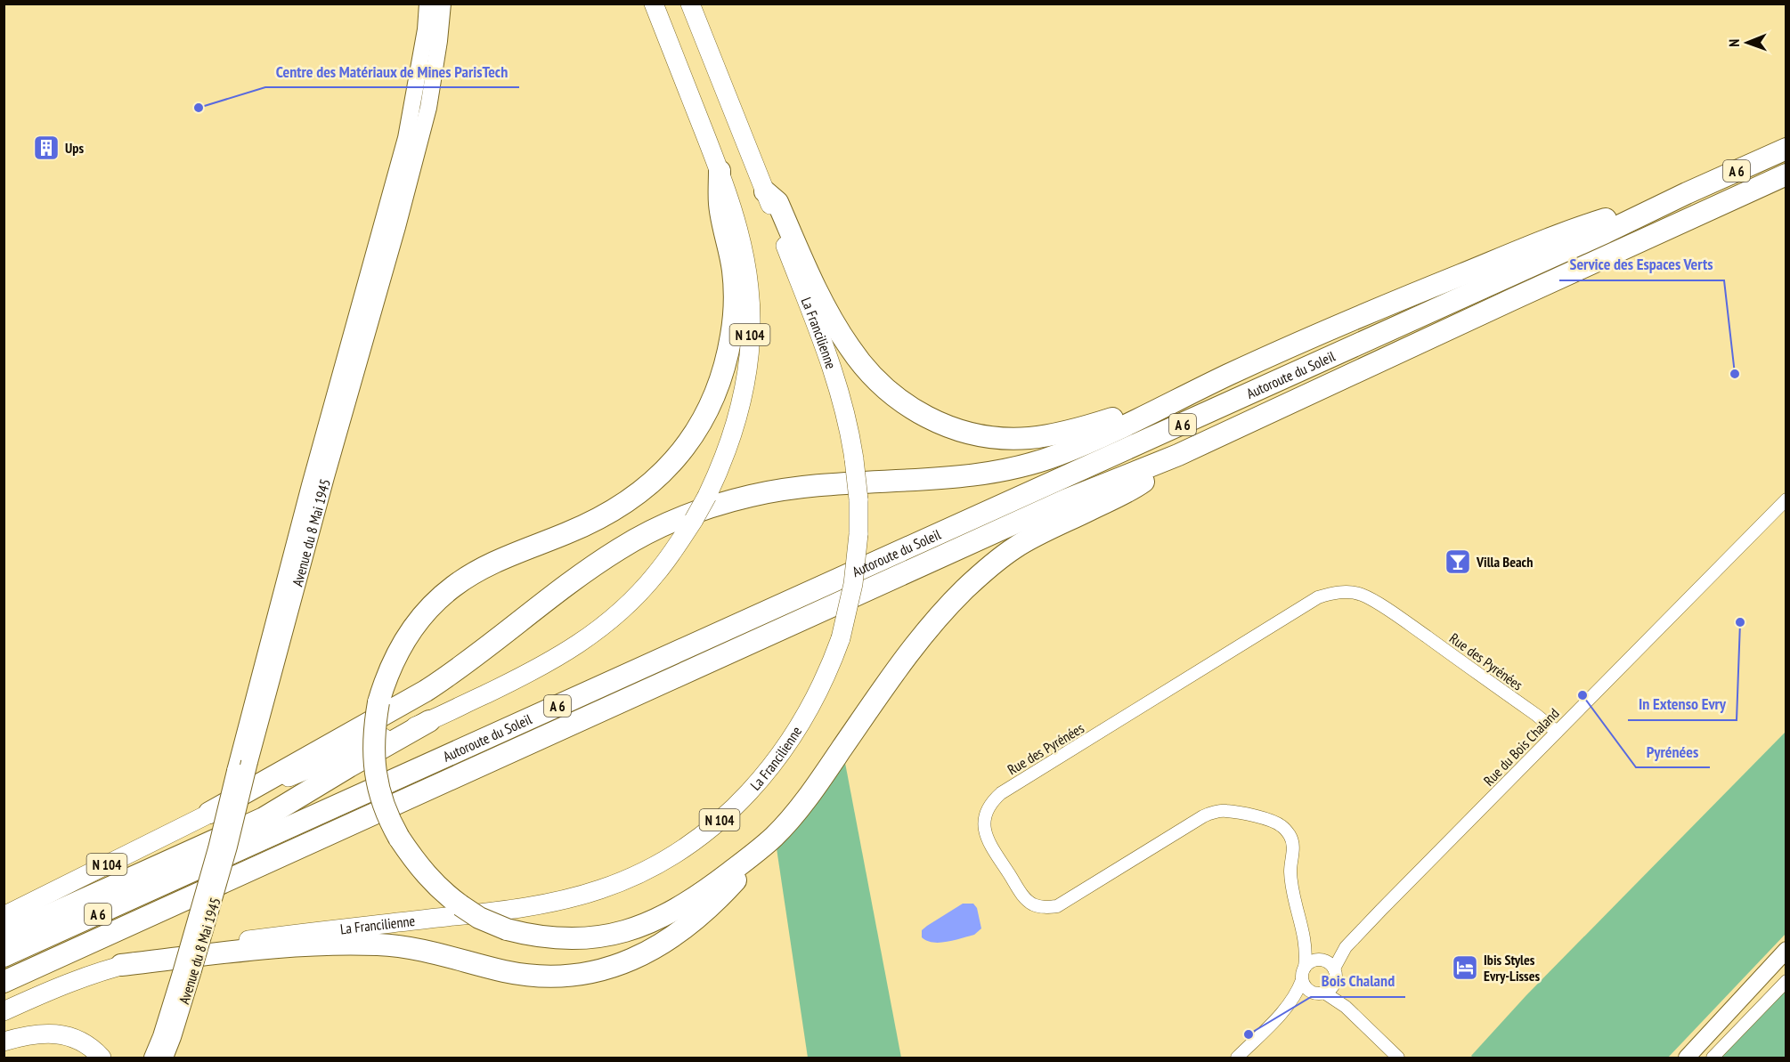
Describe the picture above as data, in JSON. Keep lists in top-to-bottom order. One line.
{"streets":{"highway":["A 6","La Francilienne","N 104","Autoroute du Soleil"],"main road":["Avenue du 8 Mai 1945"],"street":["Rue des Pyrénées","Rue du Bois Chaland"]},"crossings":[["Rue des Pyrénées","Rue du Bois Chaland"]],"places":{"other":["Centre des Matériaux de Mines ParisTech","Service des Espaces Verts","In Extenso Evry","Pyrénées","Bois Chaland"],"building":["Ups"],"bar":["Villa Beach"],"hotel":["Ibis Styles Evry-Lisses"]},"north":"left"}
